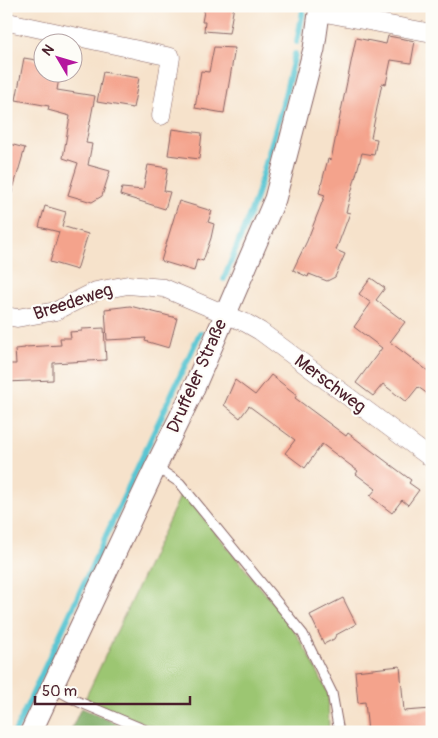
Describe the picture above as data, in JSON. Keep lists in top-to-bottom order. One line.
{"streets":{"street":["Breedeweg","Druffeler Straße","Merschweg"]},"crossings":[["Breedeweg","Druffeler Straße"],["Breedeweg","Merschweg"],["Druffeler Straße","Merschweg"]],"scale_bar":"50 m","north":"top left"}
